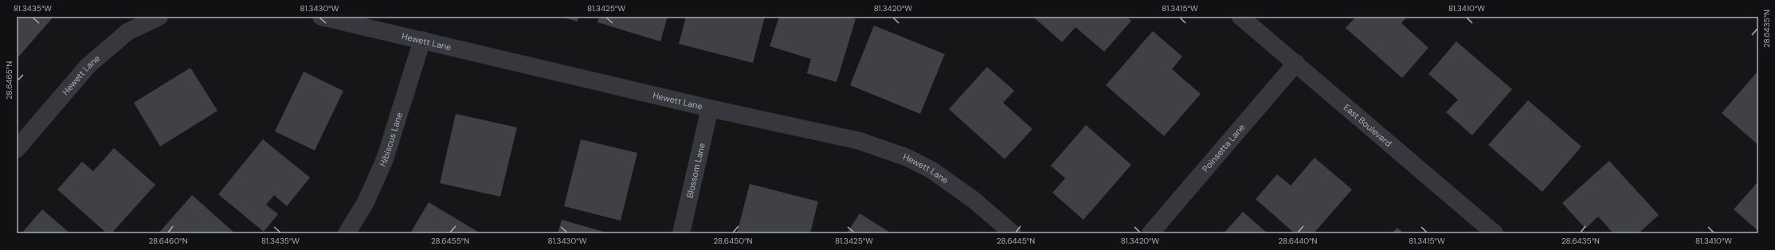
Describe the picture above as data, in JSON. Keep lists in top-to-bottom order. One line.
{"streets":{"street":["Hewett Lane","East Boulevard","Hibiscus Lane","Poinsetta Lane","Blossom Lane"]},"crossings":[["Hewett Lane","Hibiscus Lane"],["Hewett Lane","Blossom Lane"],["East Boulevard","Poinsetta Lane"]],"coordinates":["81.3435°W","81.3430°W","81.3425°W","81.3420°W","81.3415°W","81.3410°W","28.6435°N","28.6465°N","28.6460°N","28.6455°N","28.6450°N","28.6445°N","28.6440°N"]}
